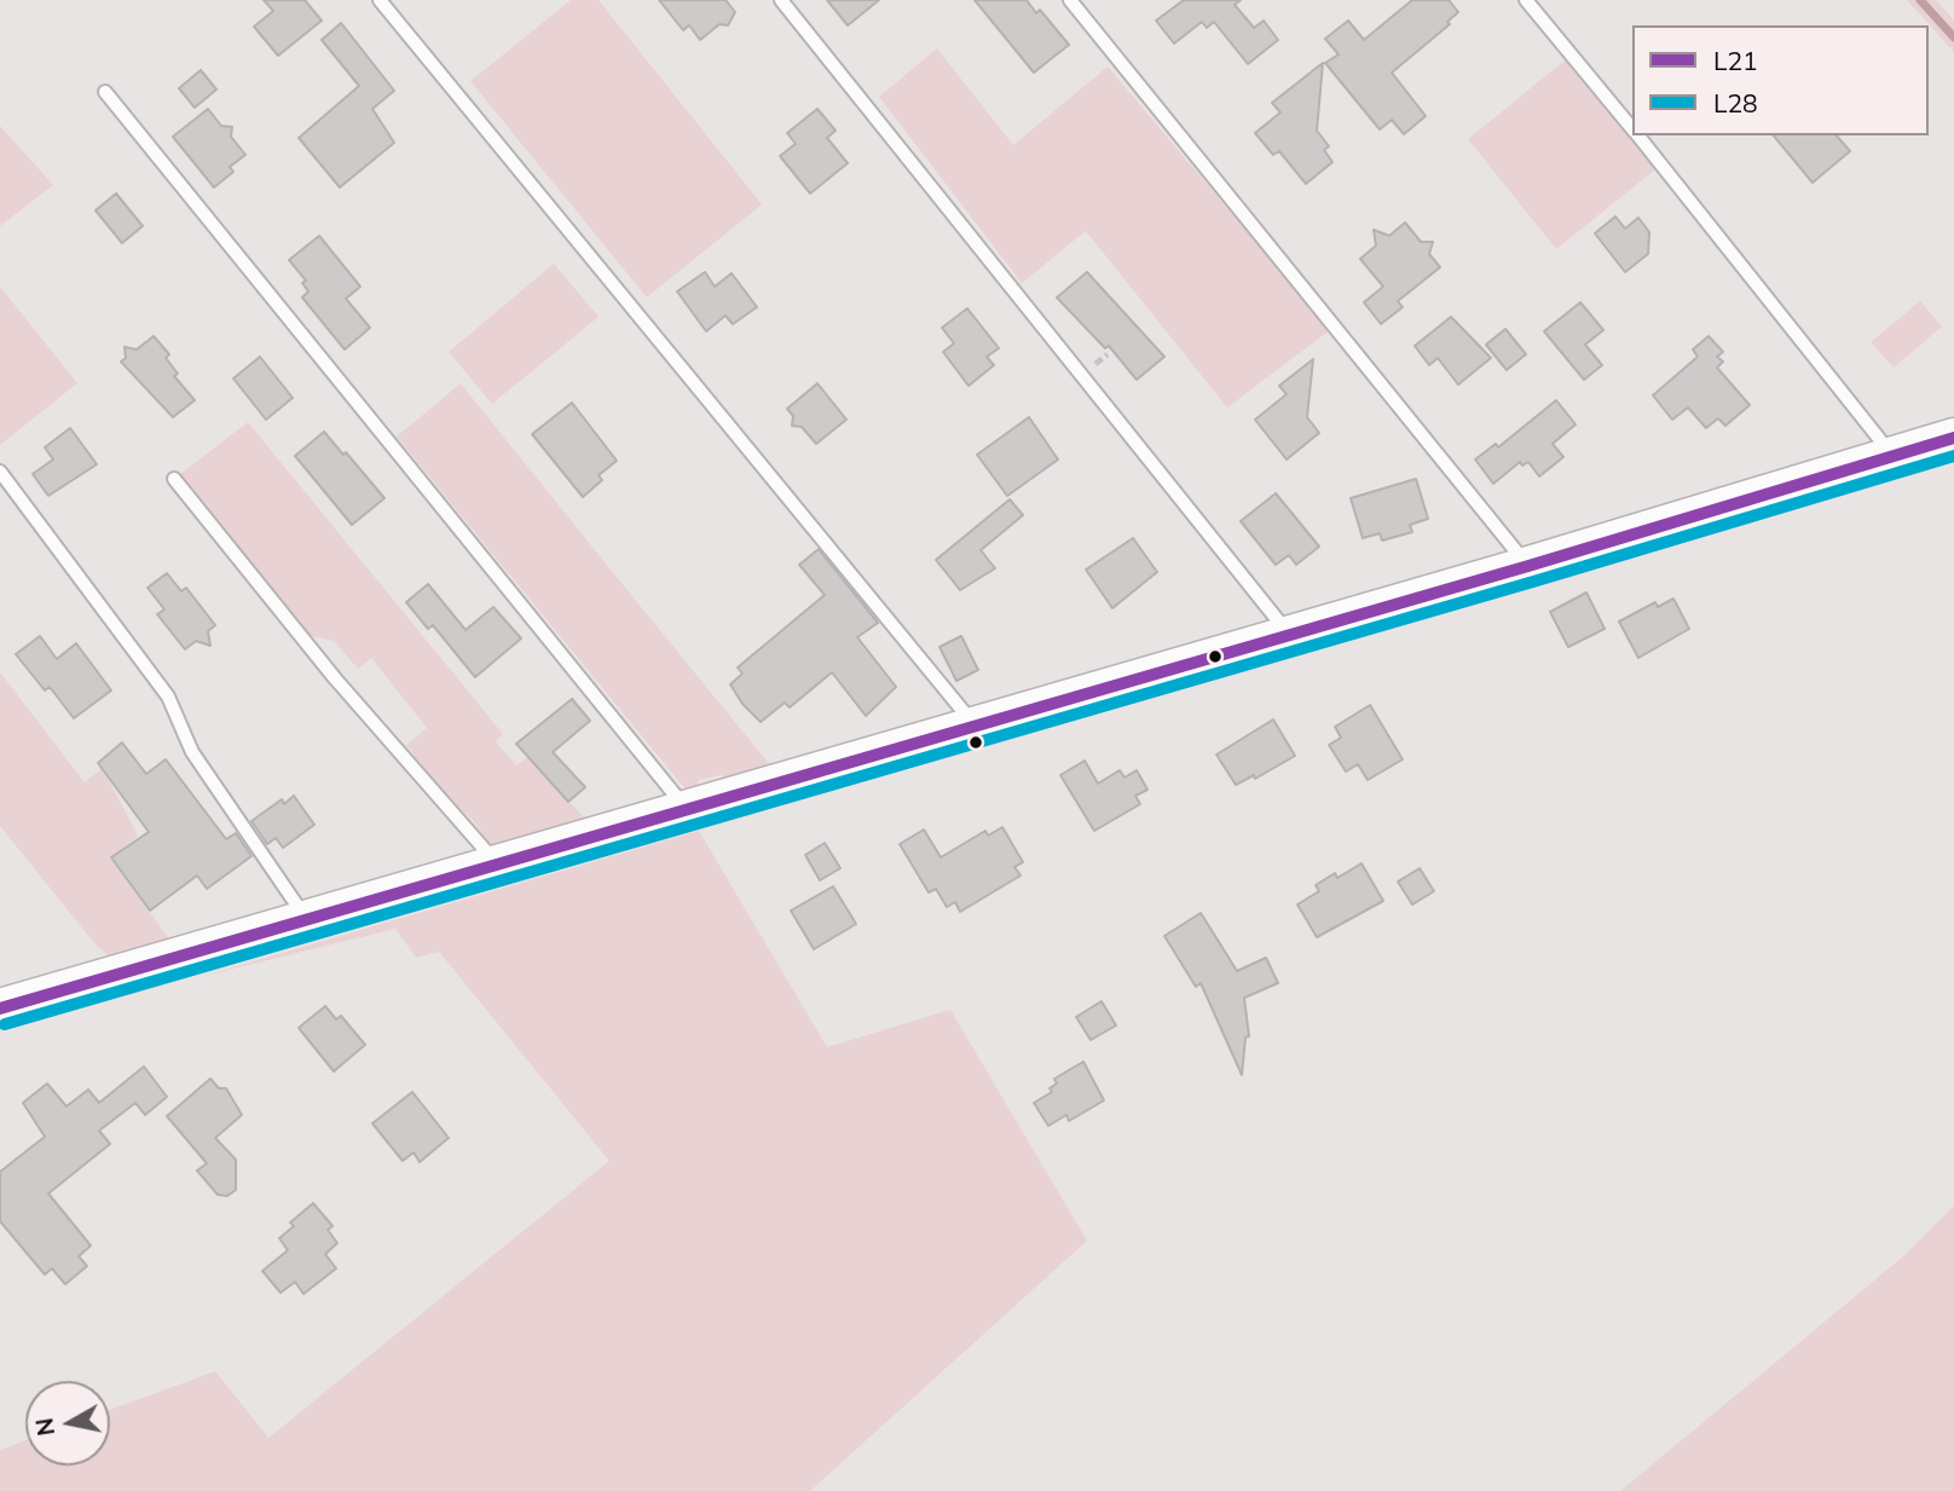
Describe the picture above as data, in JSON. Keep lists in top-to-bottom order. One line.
{"lines":["transit line L21","transit line L28"],"legend":["L21","L28"],"north":"left"}
